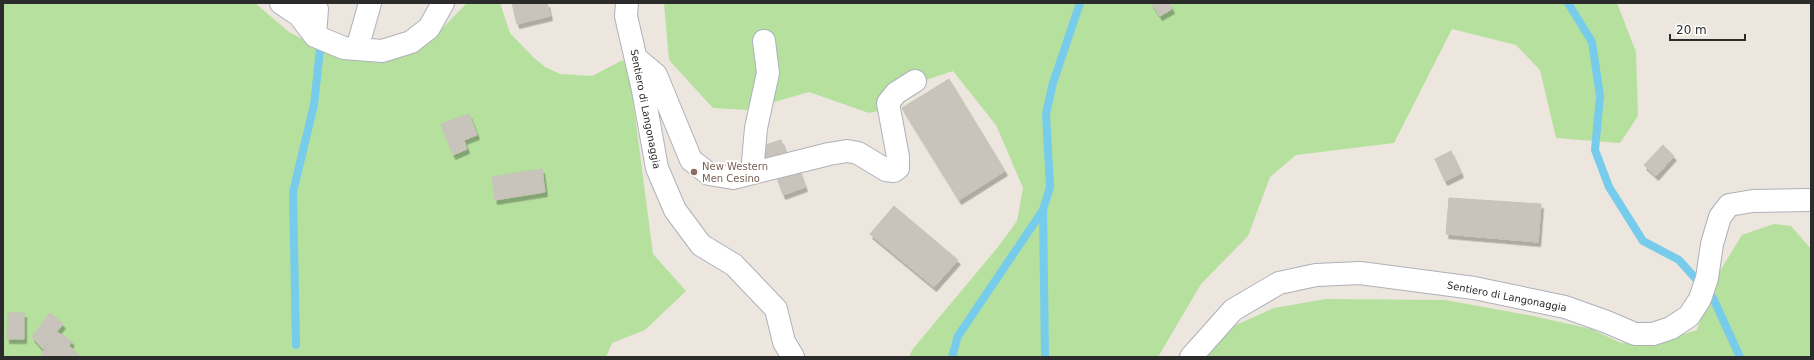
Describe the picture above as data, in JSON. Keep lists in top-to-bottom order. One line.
{"streets":{"street":["Sentiero di Langonaggia"]},"places":["New Western Men Cesino"],"scale_bar":"20 m"}
